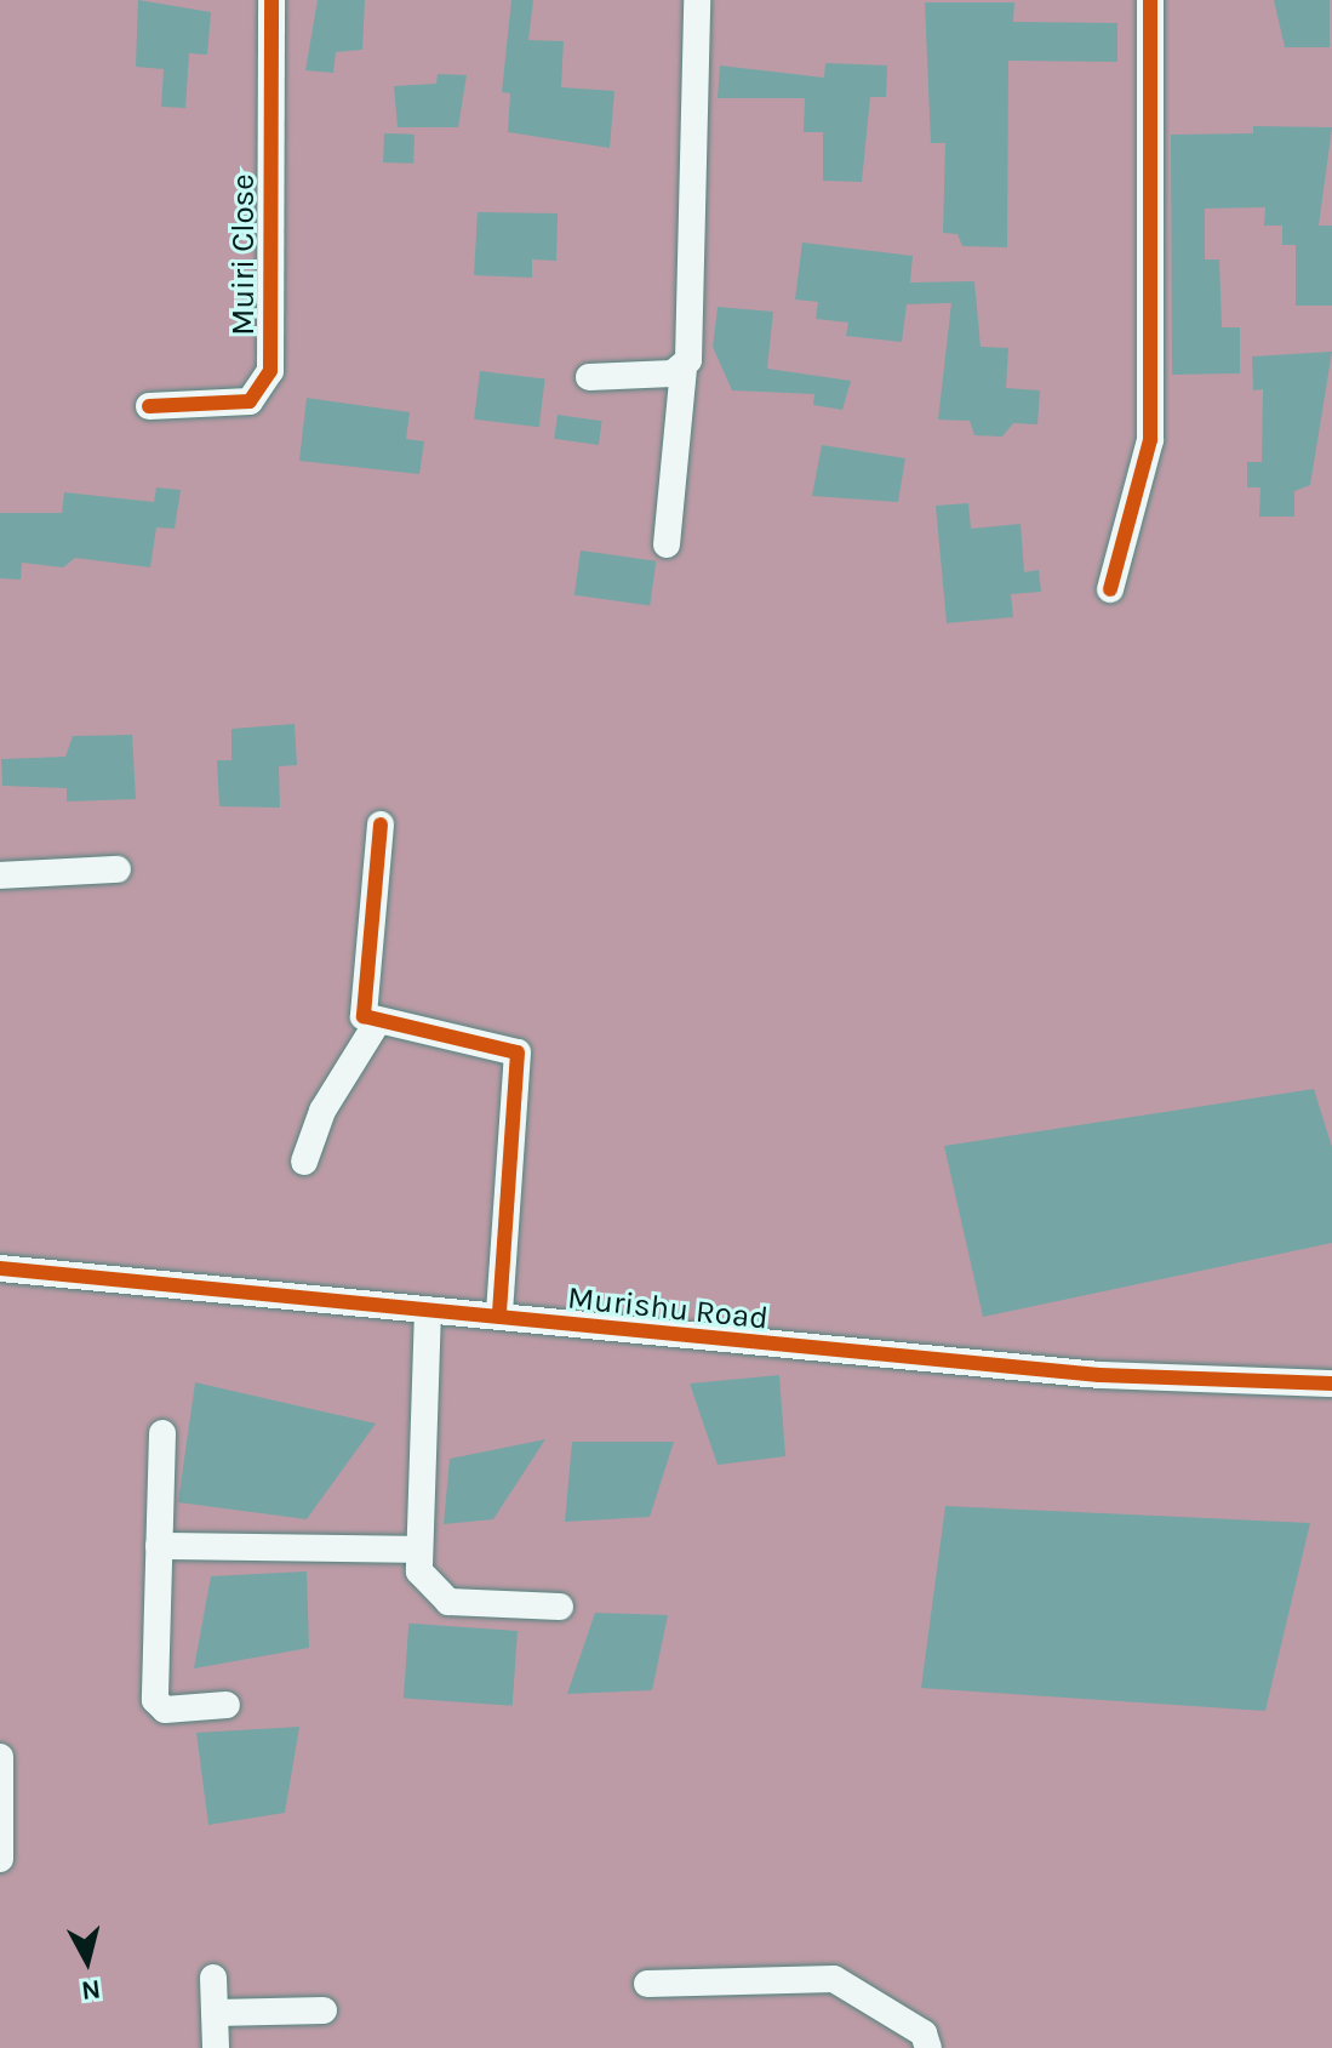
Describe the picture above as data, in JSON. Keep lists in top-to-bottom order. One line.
{"streets":{"street":["Muiri Close","Murishu Road"]},"north":"bottom"}
